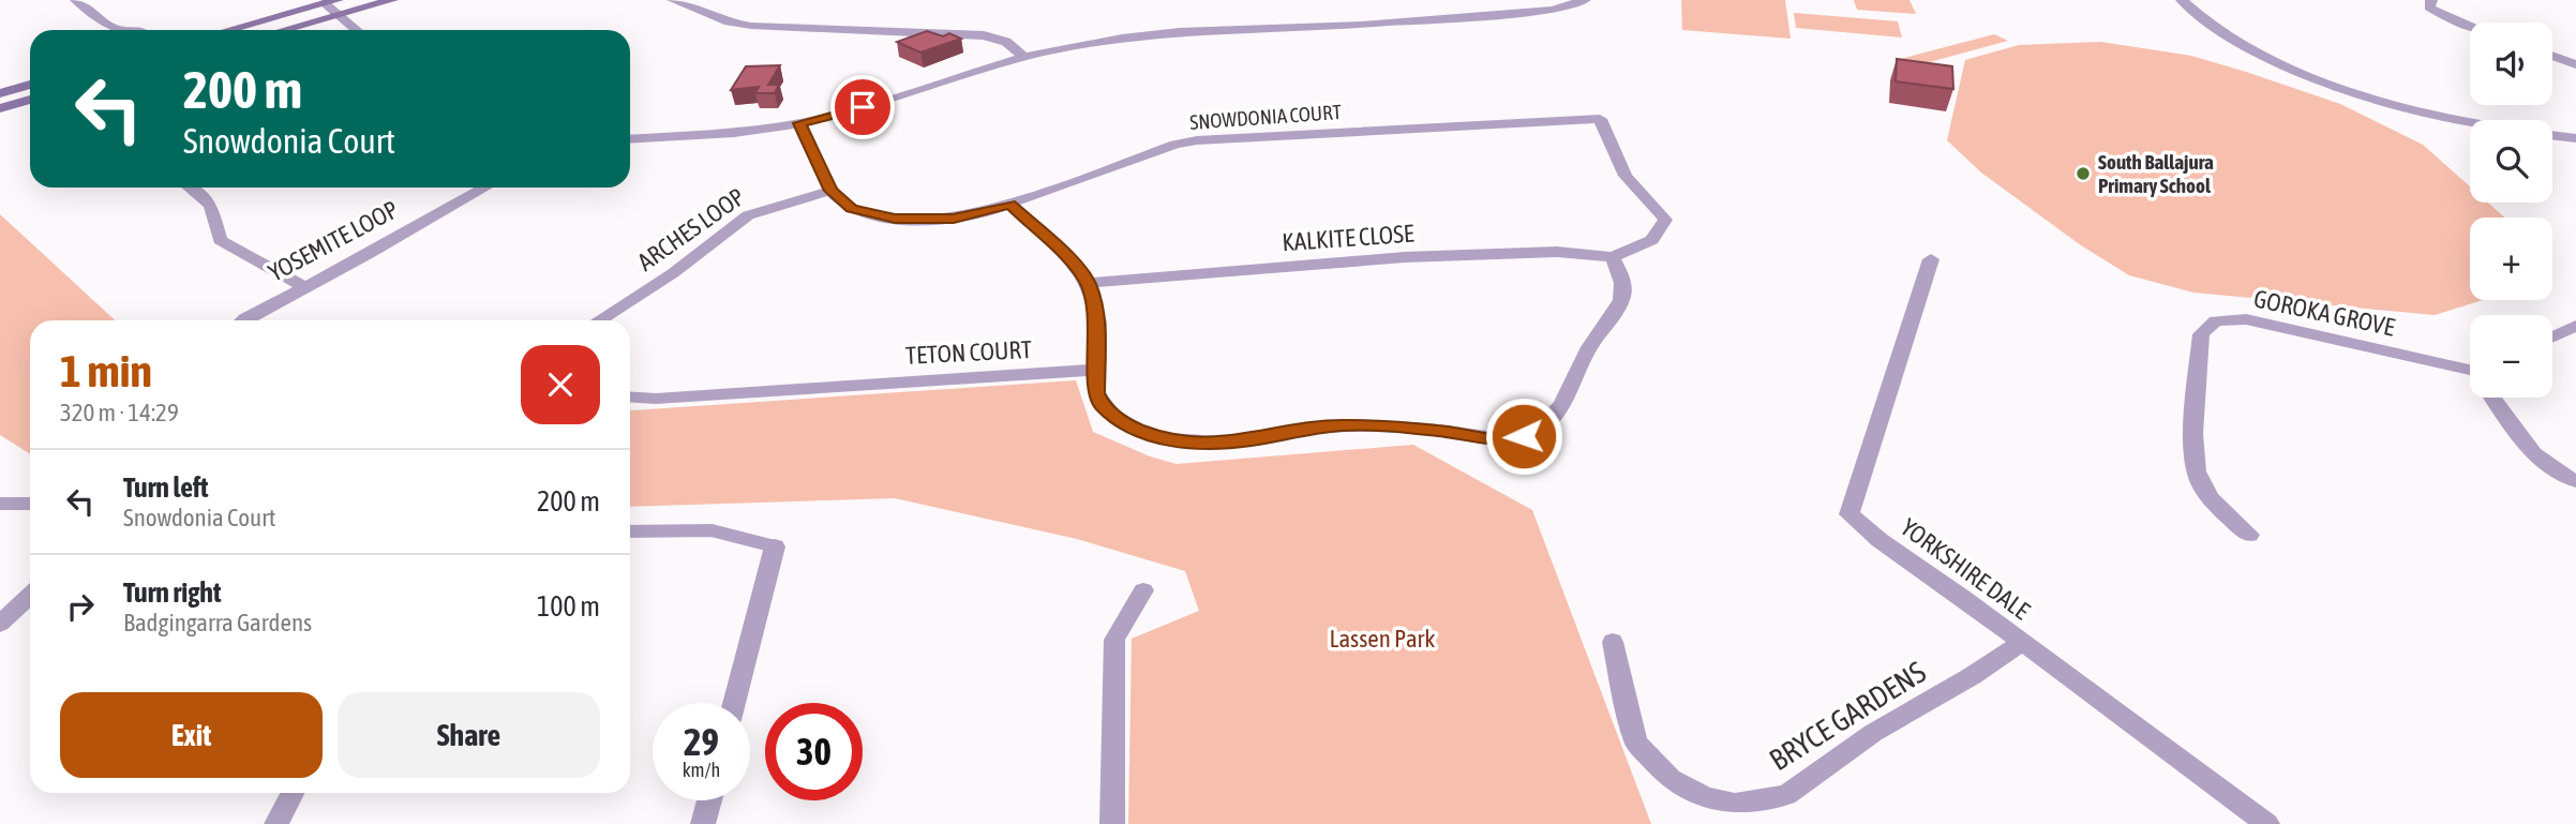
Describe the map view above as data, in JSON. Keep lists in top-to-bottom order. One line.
{"streets":{"street":["SNOWDONIA COURT","ARCHES LOOP","KALKITE CLOSE","YOSEMITE LOOP","GOROKA GROVE","TETON COURT","YORKSHIRE DALE","BRYCE GARDENS"]},"crossings":[["SNOWDONIA COURT","ARCHES LOOP"],["SNOWDONIA COURT","KALKITE CLOSE"],["YORKSHIRE DALE","BRYCE GARDENS"]],"parks":["Lassen Park"],"places":["South Ballajura Primary School"],"page":{"map_buttons":["+","−"],"turn":["200 m","Snowdonia Court"],"heading":["1 min","320 m · 14:29"],"list":[{"name":"Turn left","note":"Snowdonia Court","value":"200 m"},{"name":"Turn right","note":"Badgingarra Gardens","value":"100 m"}],"buttons":["Exit","Share"],"speed":"29 km/h","limit":"30"}}
